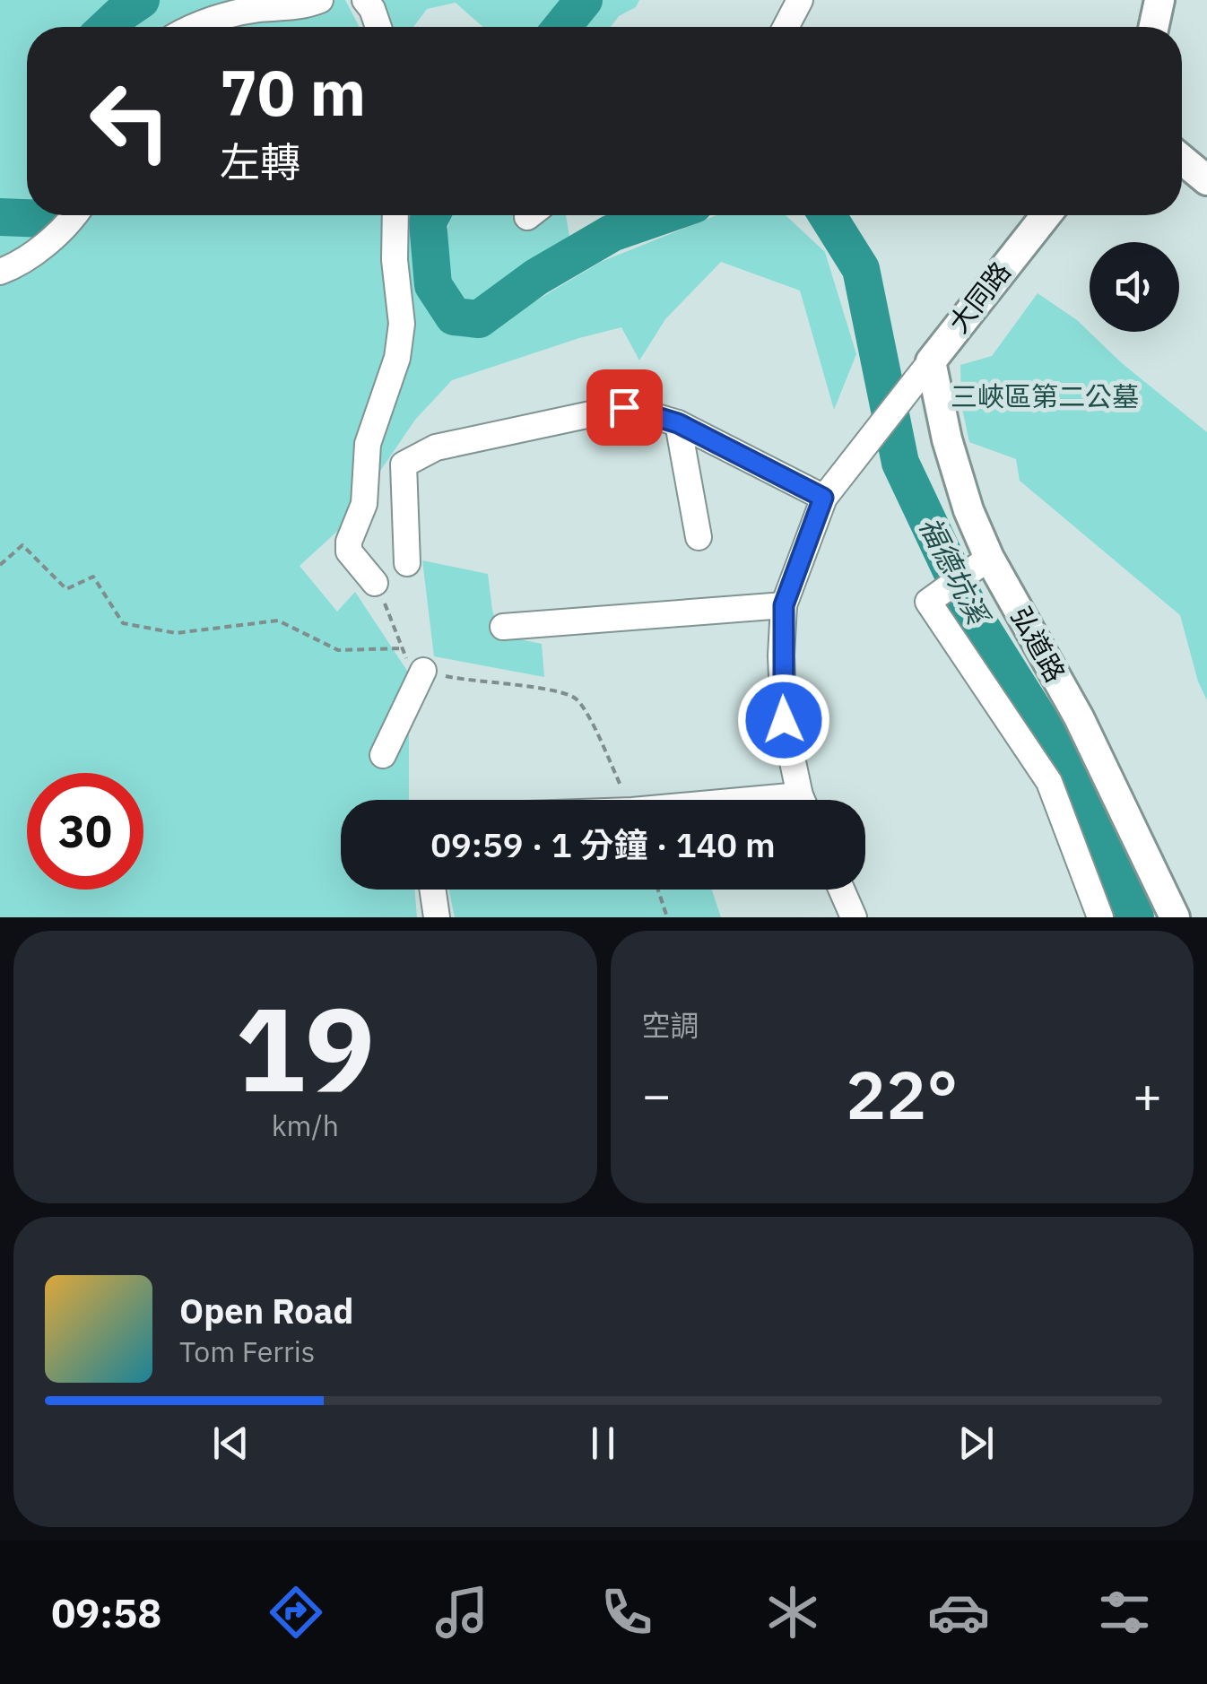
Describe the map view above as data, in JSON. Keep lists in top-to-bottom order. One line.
{"streets":{"street":["大同路","弘道路"]},"crossings":[["大同路","弘道路"]],"water":["福德坑溪"],"parks":["三峽區第二公墓"],"page":{"turn":["70 m","左轉"],"limit":"30","trip":"09:59 · 1 分鐘 · 140 m","tile":[["19","km/h"],"空調"],"heat":["−","22°","+"],"song":["Open Road","Tom Ferris"],"tabs":"09:58"}}
